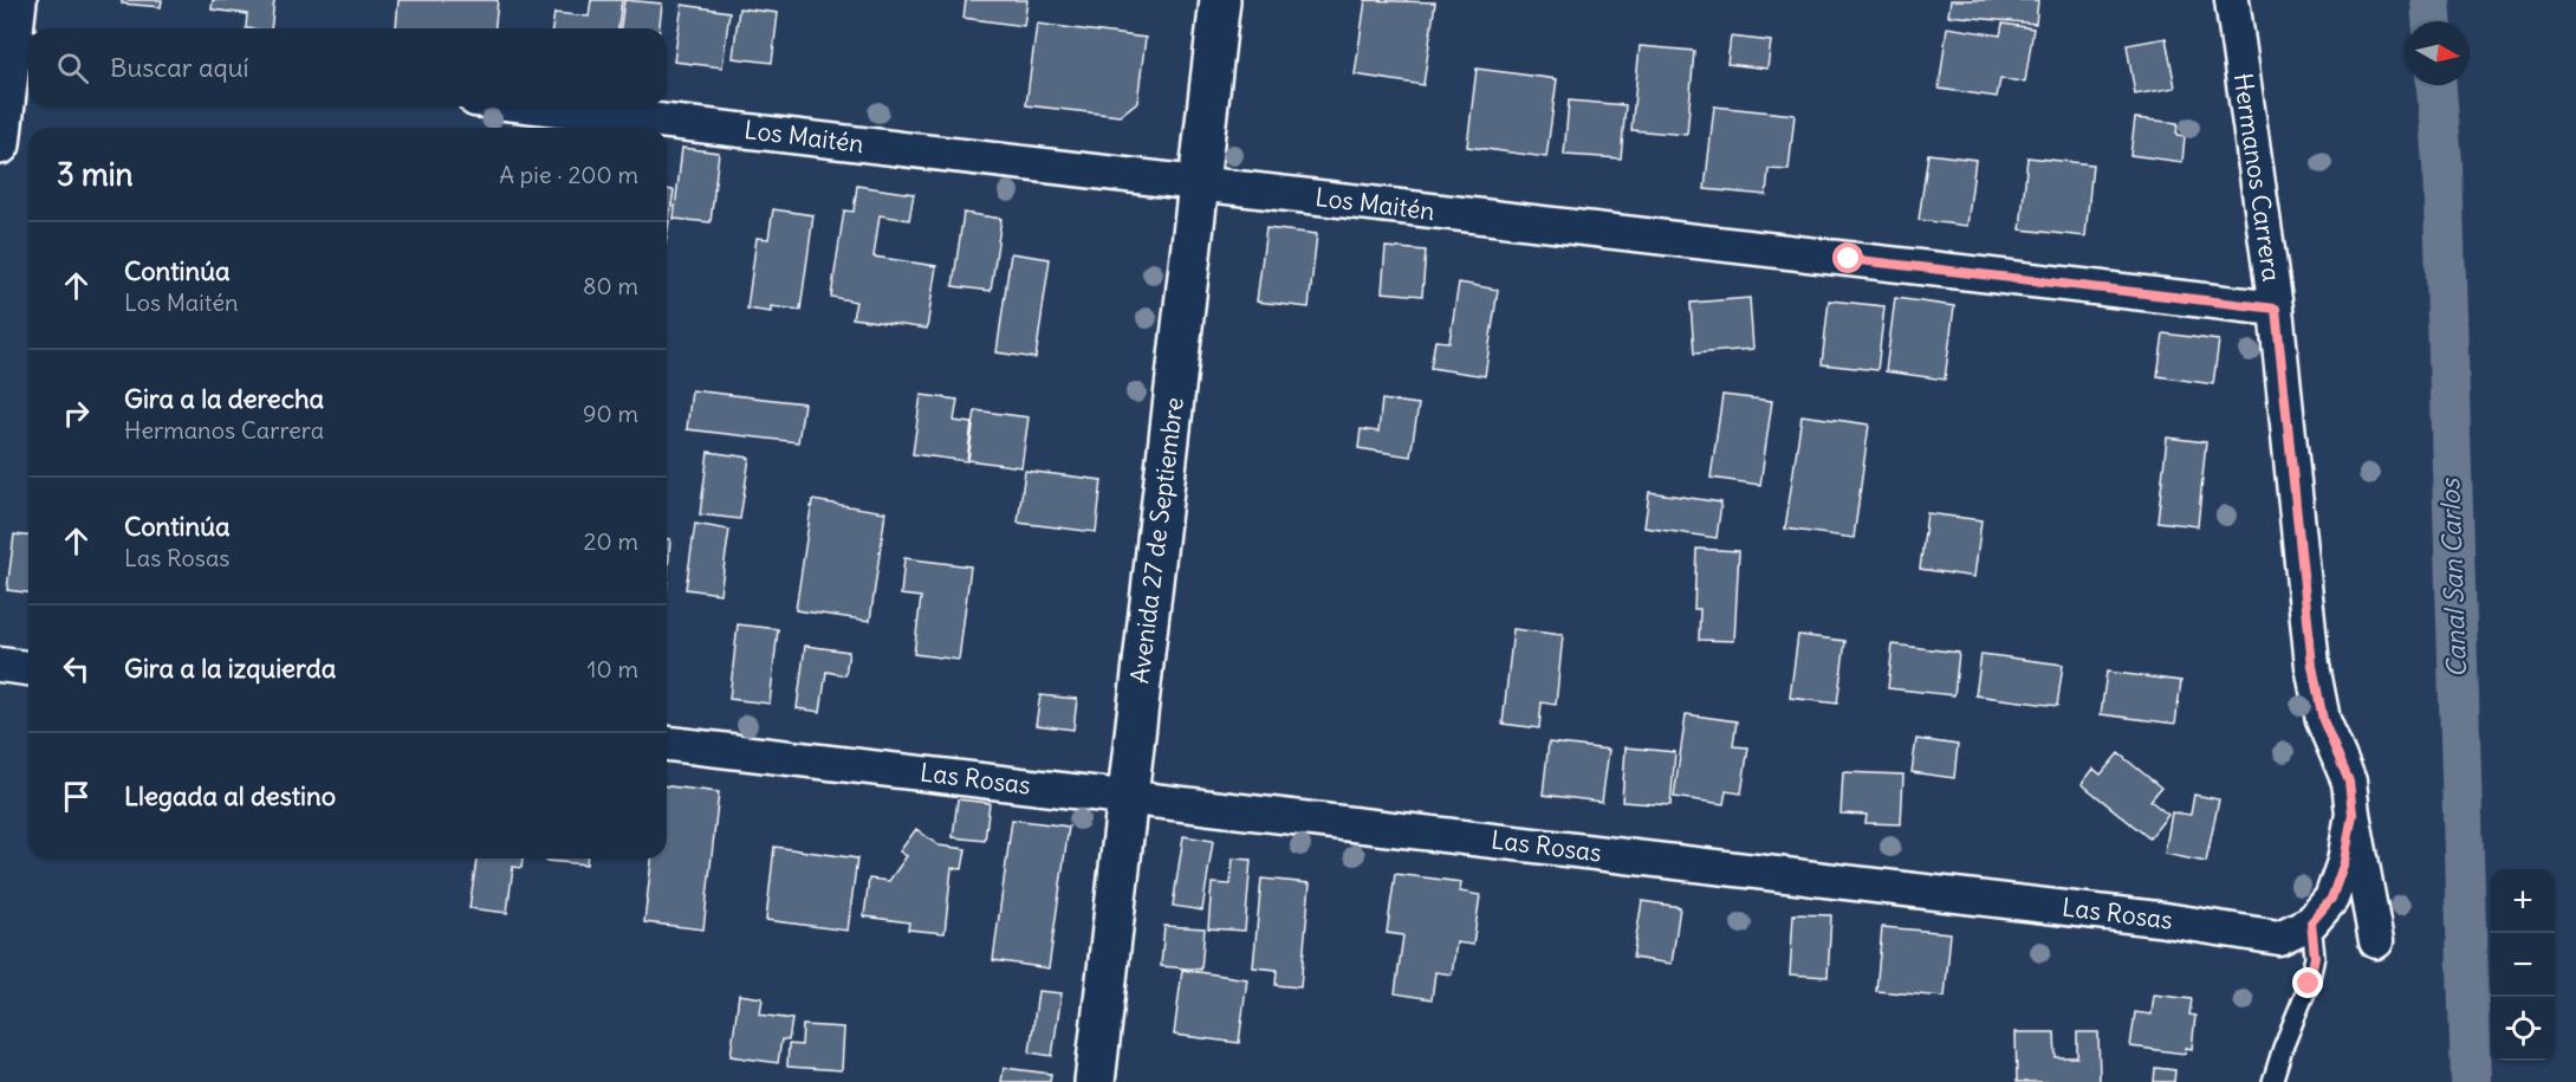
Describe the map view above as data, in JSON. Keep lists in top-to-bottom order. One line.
{"streets":{"street":["Los Maitén","Hermanos Carrera","Avenida 27 de Septiembre","Las Rosas"]},"crossings":[["Los Maitén","Hermanos Carrera"],["Los Maitén","Avenida 27 de Septiembre"],["Hermanos Carrera","Las Rosas"],["Avenida 27 de Septiembre","Las Rosas"]],"water":["Canal San Carlos"],"north":"right","page":{"search":"Buscar aquí","heading":["3 min","A pie · 200 m"],"list":[["Continúa","Los Maitén","80 m"],["Gira a la derecha","Hermanos Carrera","90 m"],["Continúa","Las Rosas","20 m"],["Gira a la izquierda","10 m"],"Llegada al destino"],"map_buttons":["+","−"]}}
